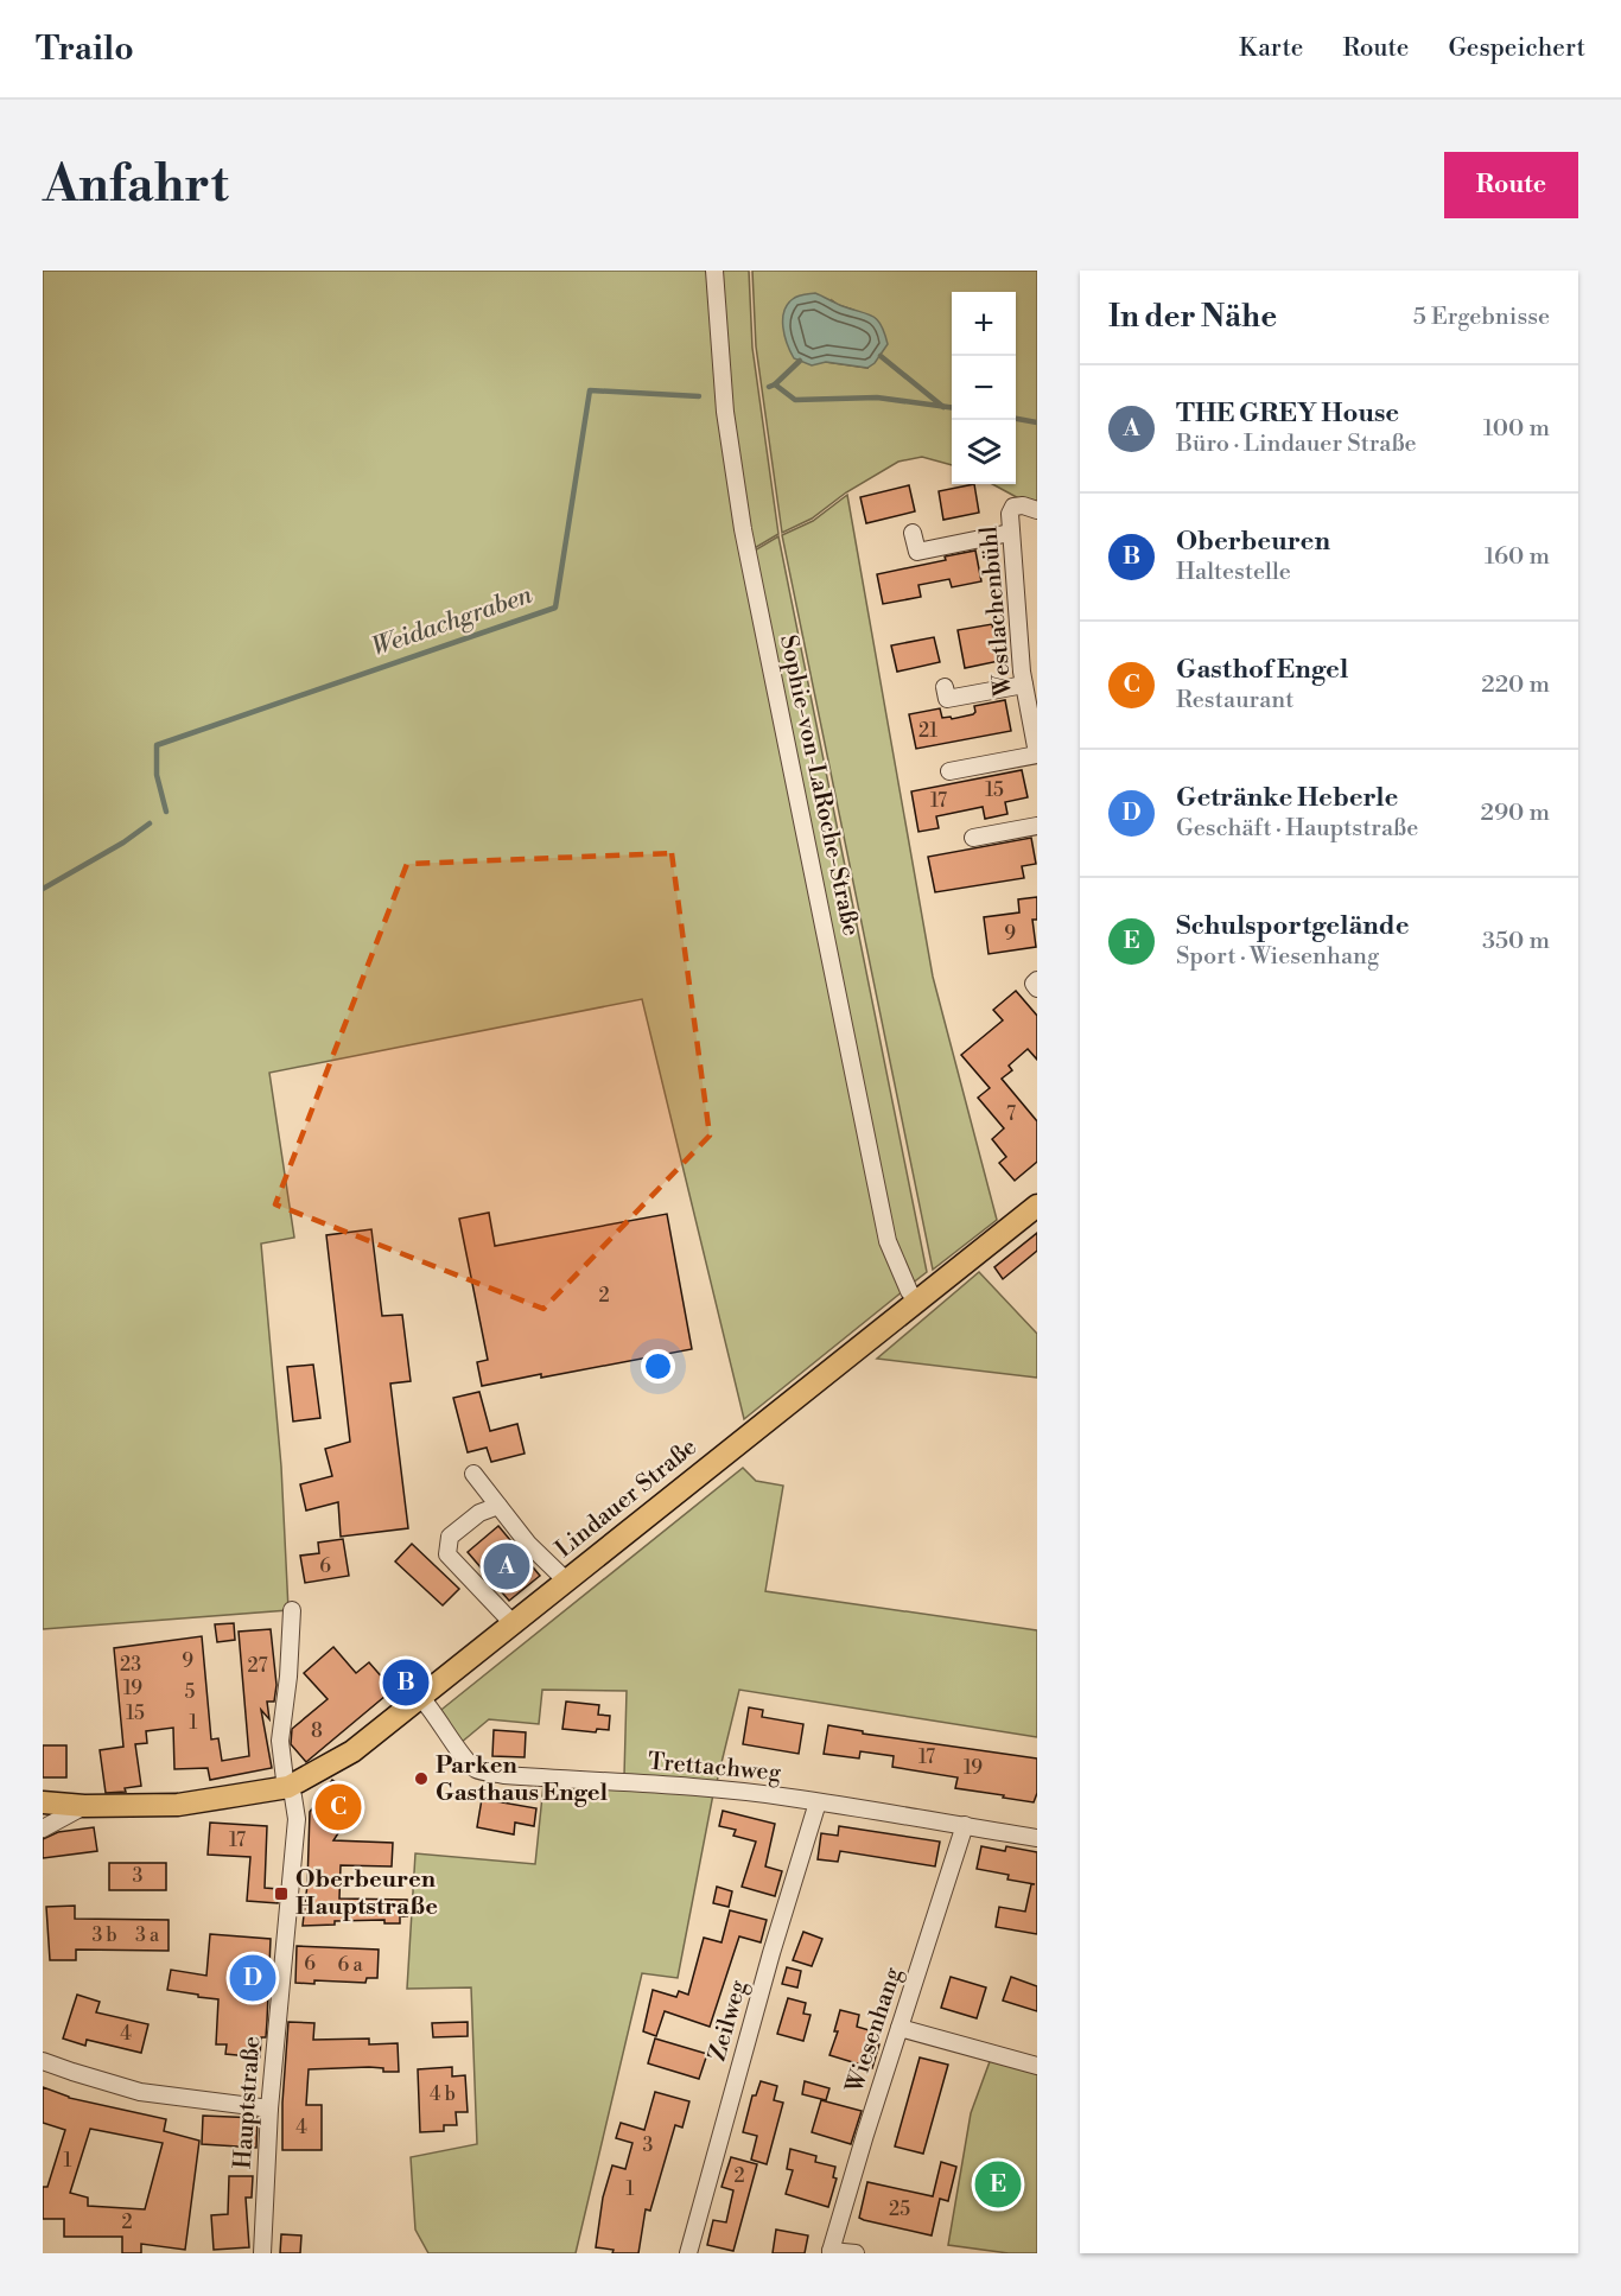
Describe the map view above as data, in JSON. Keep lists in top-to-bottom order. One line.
{"streets":{"main road":["Lindauer Straße"],"street":["Westlachenbühl","Sophie-von-LaRoche-Straße","Trettachweg","Zeilweg","Wiesenhang","Hauptstraße"]},"crossings":[["Sophie-von-LaRoche-Straße","Lindauer Straße"],["Lindauer Straße","Trettachweg"],["Lindauer Straße","Hauptstraße"],["Trettachweg","Zeilweg"],["Trettachweg","Wiesenhang"]],"water":["Weidachgraben"],"places":{"other":["Parken Gasthaus Engel"],"transit":["Oberbeuren Hauptstraße"]},"house_numbers":["21","15","17","9","7","2","6","9","23","27","19","5","15","1","8","17","19","17","3","3 b","3 a","6","6 a","4","4 b","4","3","1","2","1","25","2"],"page":{"header":"Trailo","nav":["Karte","Route","Gespeichert"],"buttons":"Route","title":"Anfahrt","heading":["In der Nähe","5 Ergebnisse"],"map_buttons":["+","−"],"list":[{"mark":"A","name":"THE GREY House","note":"Büro · Lindauer Straße","value":"100 m"},{"mark":"B","name":"Oberbeuren","note":"Haltestelle","value":"160 m"},{"mark":"C","name":"Gasthof Engel","note":"Restaurant","value":"220 m"},{"mark":"D","name":"Getränke Heberle","note":"Geschäft · Hauptstraße","value":"290 m"},{"mark":"E","name":"Schulsportgelände","note":"Sport · Wiesenhang","value":"350 m"}],"pins":["A","B","C","D","E"]}}
